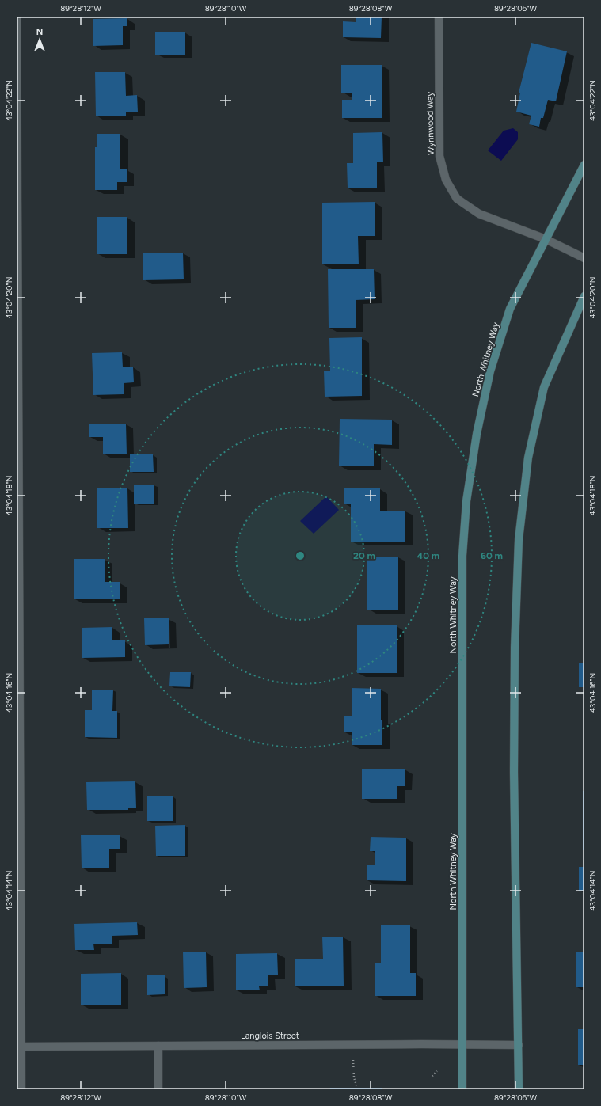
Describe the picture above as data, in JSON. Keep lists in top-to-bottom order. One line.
{"streets":{"main road":["North Whitney Way"],"street":["Wynnwood Way","Langlois Street"]},"crossings":[["Wynnwood Way","North Whitney Way"],["North Whitney Way","Langlois Street"]],"north":"top","coordinates":["89°28'12\"W","89°28'10\"W","89°28'08\"W","89°28'06\"W","43°04'22\"N","43°04'20\"N","43°04'18\"N","43°04'16\"N","43°04'14\"N"],"rings":["20 m","40 m","60 m"]}
